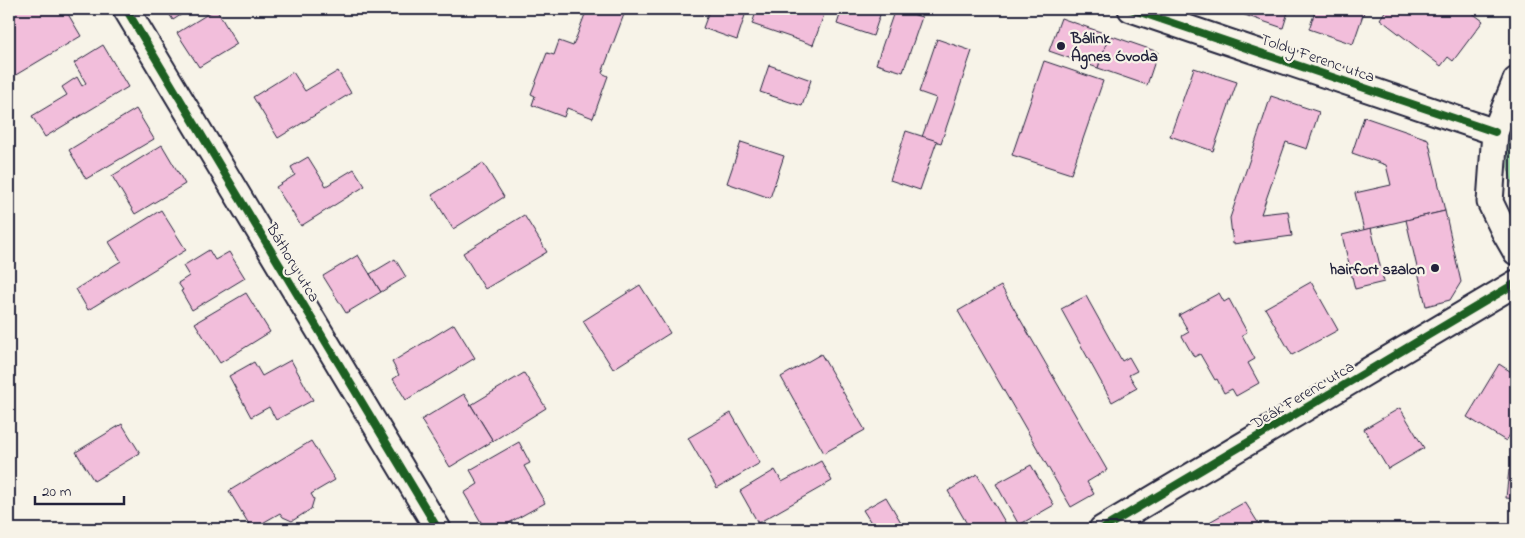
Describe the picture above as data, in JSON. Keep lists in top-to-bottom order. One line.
{"streets":{"street":["Toldy Ferenc utca","Báthory utca","Deák Ferenc utca"]},"places":["Bálink Ágnes Óvoda","hairfort szalon"],"scale_bar":"20 m"}
